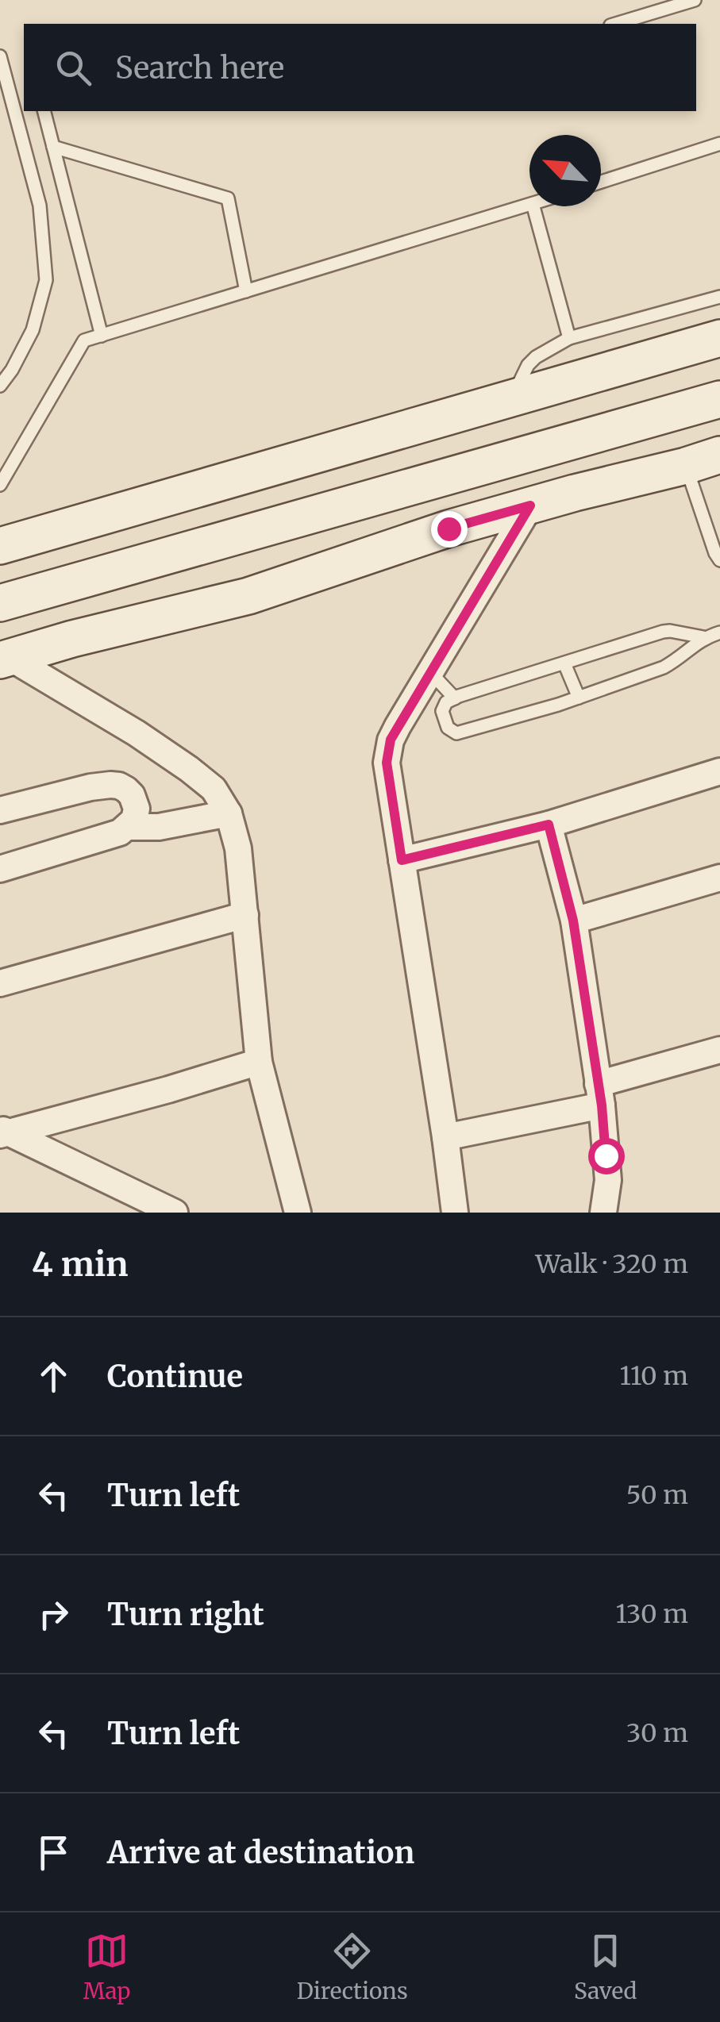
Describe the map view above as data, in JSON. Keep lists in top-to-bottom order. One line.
{"north":"top left","page":{"search":"Search here","heading":["4 min","Walk · 320 m"],"list":[["Continue","110 m"],["Turn left","50 m"],["Turn right","130 m"],["Turn left","30 m"],"Arrive at destination"],"nav":["Map","Directions","Saved"]}}
